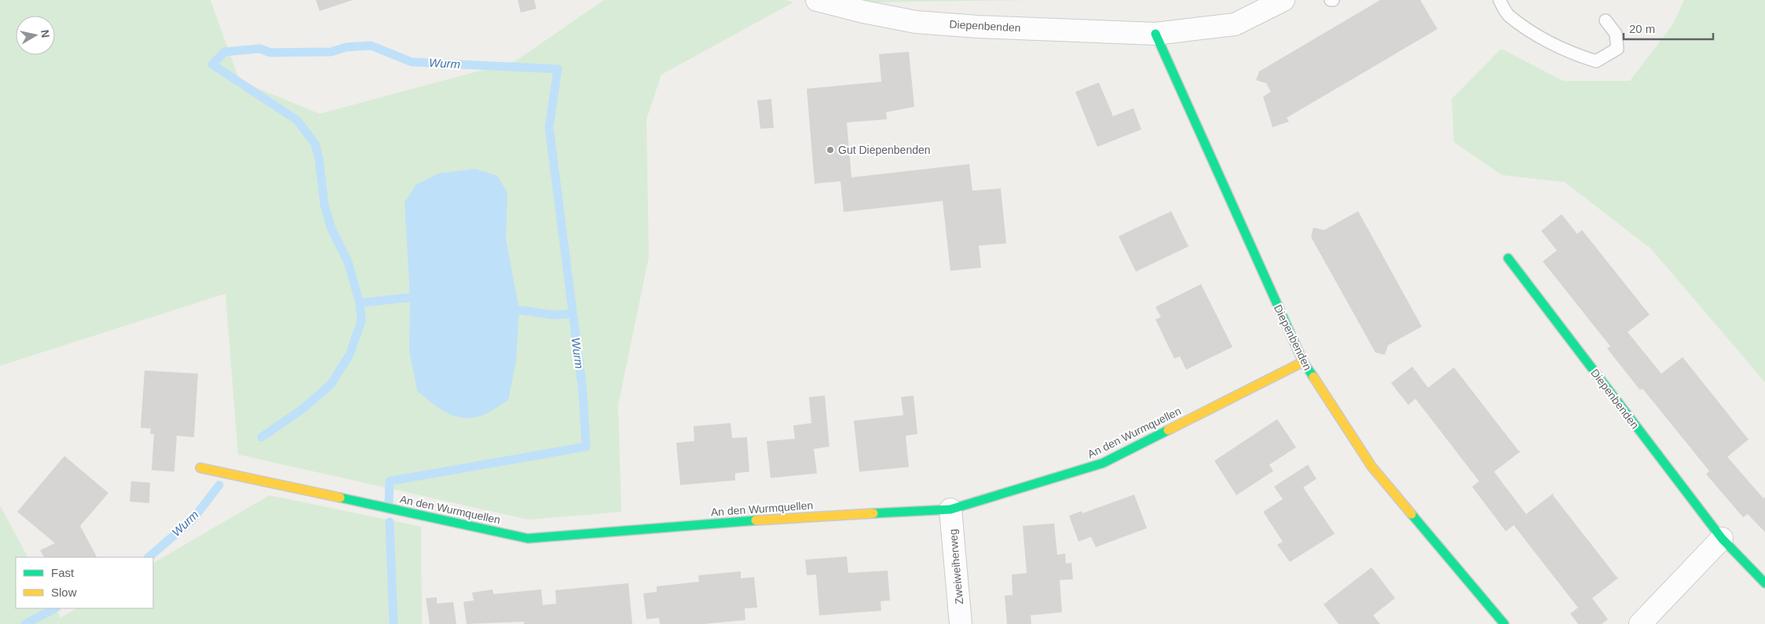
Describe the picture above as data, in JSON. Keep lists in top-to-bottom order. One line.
{"streets":{"street":["Diepenbenden","An den Wurmquellen","Zweiweiherweg"]},"crossings":[["Diepenbenden","An den Wurmquellen"],["An den Wurmquellen","Zweiweiherweg"]],"water":["Wurm"],"places":["Gut Diepenbenden"],"legend":["Fast","Slow"],"scale_bar":"20 m","north":"right"}
